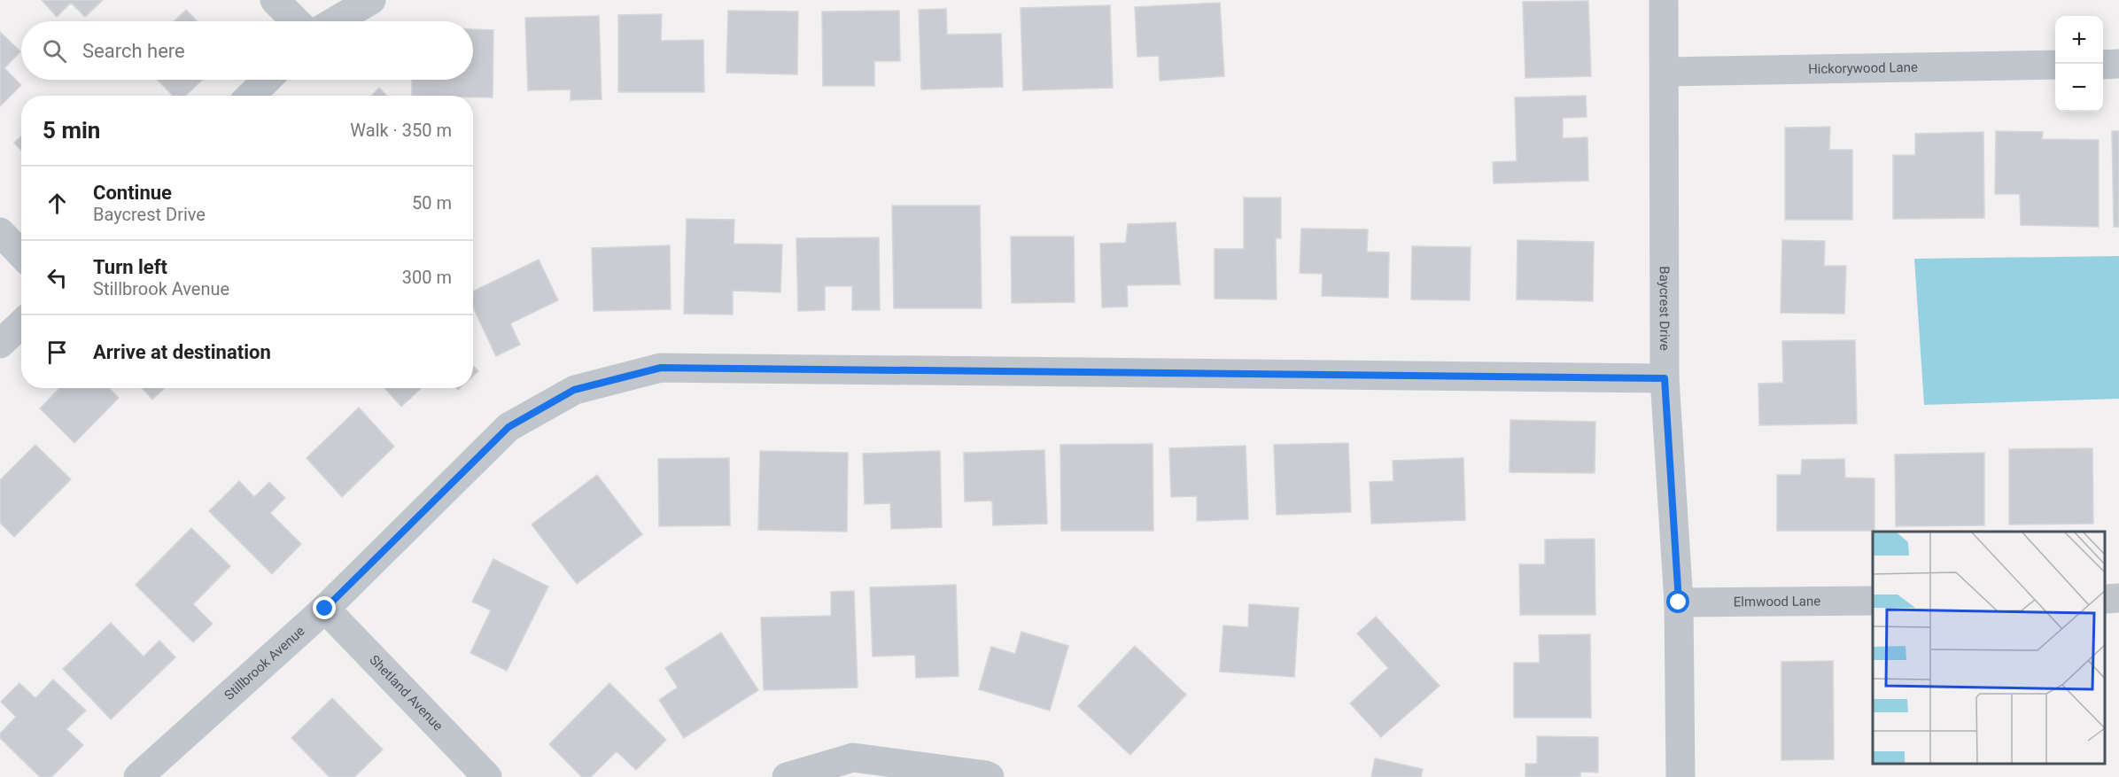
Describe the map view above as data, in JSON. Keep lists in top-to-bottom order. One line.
{"streets":{"street":["Hickorywood Lane","Baycrest Drive","Elmwood Lane","Stillbrook Avenue","Shetland Avenue"]},"crossings":[["Hickorywood Lane","Baycrest Drive"],["Baycrest Drive","Elmwood Lane"],["Baycrest Drive","Stillbrook Avenue"],["Stillbrook Avenue","Shetland Avenue"]],"page":{"map_buttons":["+","−"],"search":"Search here","heading":["5 min","Walk · 350 m"],"list":[["Continue","Baycrest Drive","50 m"],["Turn left","Stillbrook Avenue","300 m"],"Arrive at destination"]}}
